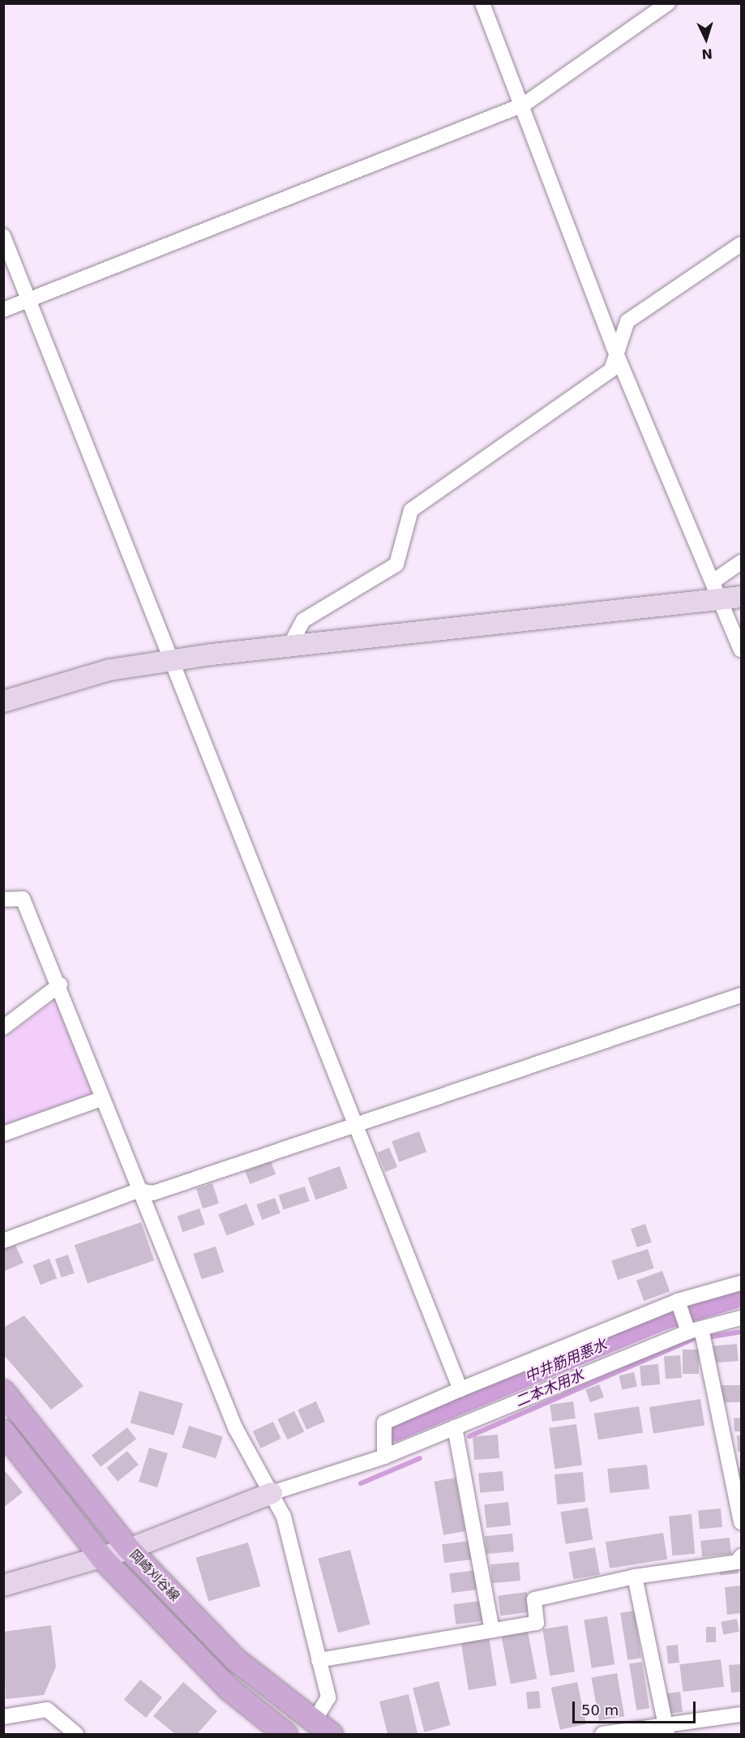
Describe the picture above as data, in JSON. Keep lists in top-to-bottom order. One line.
{"streets":{"main road":["岡崎刈谷線"]},"water":["中井筋用悪水","二本木用水"],"scale_bar":"50 m","north":"bottom"}
